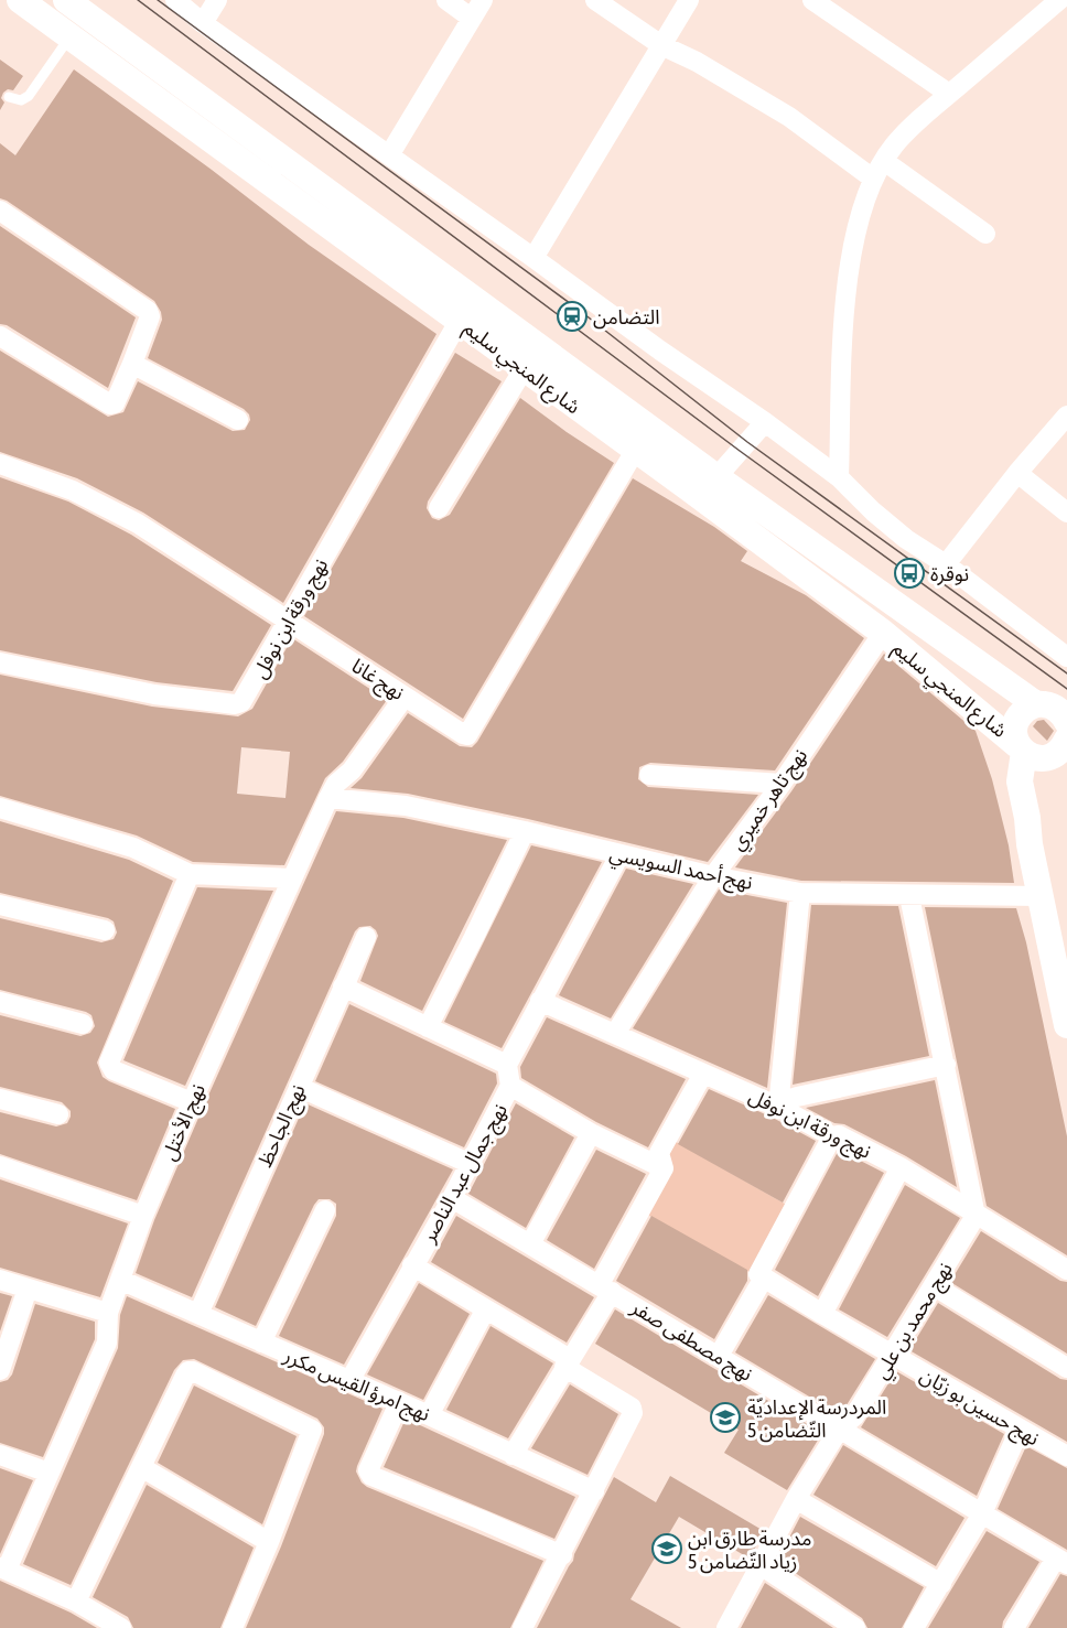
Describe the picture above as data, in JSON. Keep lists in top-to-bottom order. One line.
{"streets":{"main road":["شارع المنجي سليم"],"street":["نهج ورقة ابن نوفل","نهج غانا","نهج تاهر خميري","نهج أحمد السويسي","نهج الأختل","نهج الجاحظ","نهج جمال عبد الناصر","نهج محمد بن علي","نهج مصطفى صفر","نهج امرؤ القيس مكرر","نهج حسين بو زيّان"]},"crossings":[["شارع المنجي سليم","نهج ورقة ابن نوفل"],["شارع المنجي سليم","نهج غانا"],["شارع المنجي سليم","نهج تاهر خميري"],["نهج ورقة ابن نوفل","نهج غانا"],["نهج ورقة ابن نوفل","نهج تاهر خميري"],["نهج ورقة ابن نوفل","نهج محمد بن علي"],["نهج غانا","نهج الأختل"],["نهج تاهر خميري","نهج أحمد السويسي"],["نهج أحمد السويسي","نهج الأختل"],["نهج الأختل","نهج امرؤ القيس مكرر"],["نهج الجاحظ","نهج امرؤ القيس مكرر"],["نهج جمال عبد الناصر","نهج مصطفى صفر"],["نهج جمال عبد الناصر","نهج امرؤ القيس مكرر"],["نهج محمد بن علي","نهج مصطفى صفر"],["نهج محمد بن علي","نهج حسين بو زيّان"]],"places":{"station":["التضامن"],"bus stop":["نوقرة"],"school or university":["المردرسة الإعداديّة التّضامن 5","مدرسة طارق ابن زياد التّضامن 5"]}}
